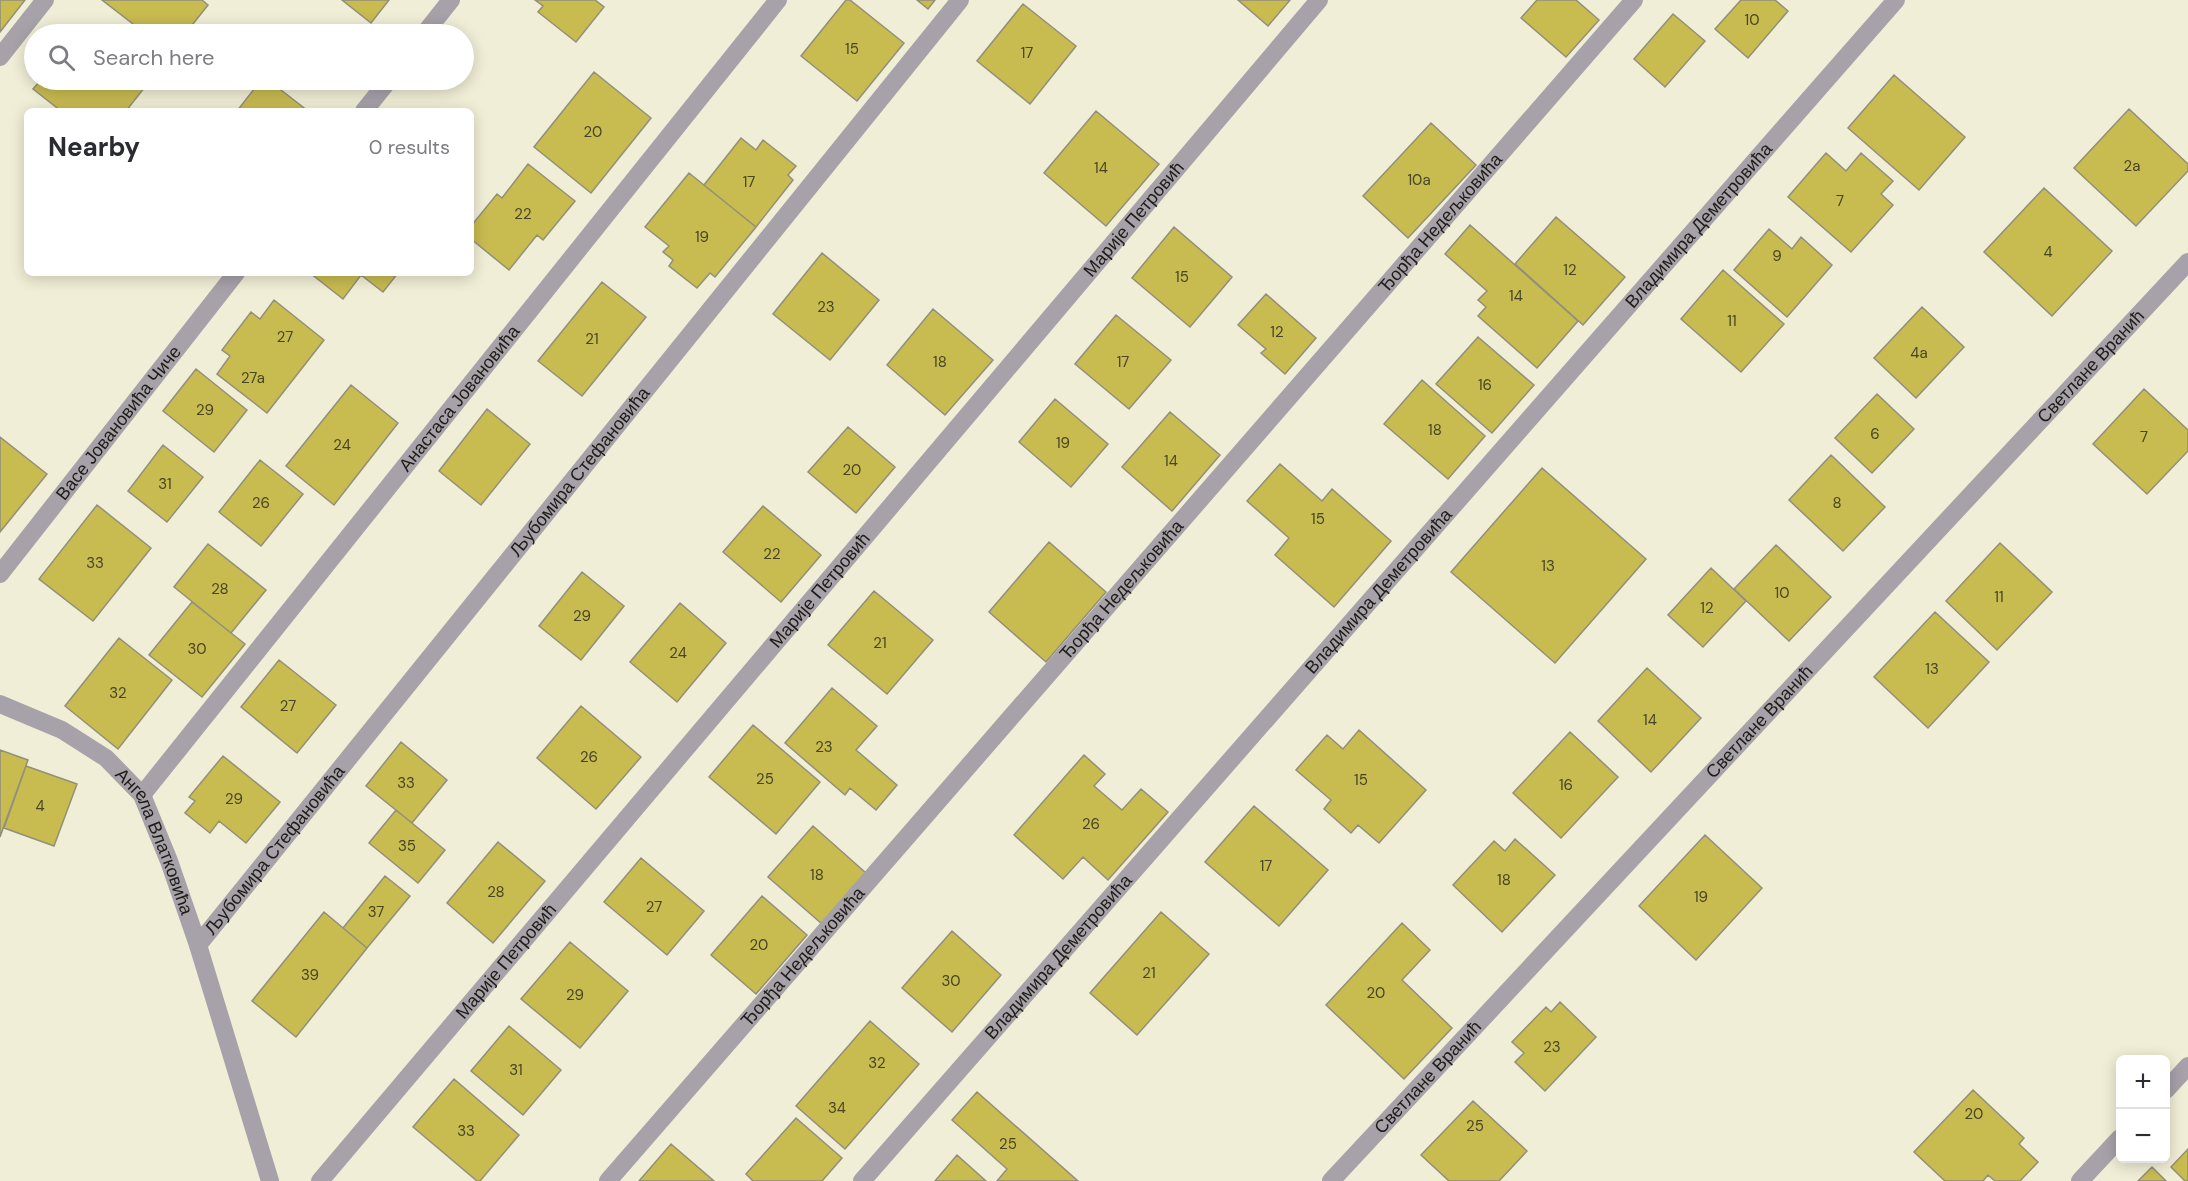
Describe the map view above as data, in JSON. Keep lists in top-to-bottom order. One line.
{"streets":{"street":["Марије Петровић","Ђорђа Недељковића","Владимира Деметровића","Светлане Вранић","Анастаса Јовановића","Васе Јовановића Чиче","Љубомира Стефановића","Ангела Влатковића"]},"crossings":[["Анастаса Јовановића","Ангела Влатковића"],["Љубомира Стефановића","Ангела Влатковића"]],"house_numbers":["10","15","17","20","2a","14","10a","17","7","22","19","4","9","12","15","14","23","11","12","27","21","4a","18","17","27a","16","29","18","6","7","19","24","14","20","31","26","8","15","22","33","13","28","10","11","12","29","21","30","24","13","32","27","14","23","26","25","15","33","16","29","4","26","35","17","18","18","28","19","27","37","20","21","39","30","20","29","23","32","31","34","20","25","33","25"],"page":{"search":"Search here","heading":["Nearby","0 results"],"map_buttons":["+","−"]}}
